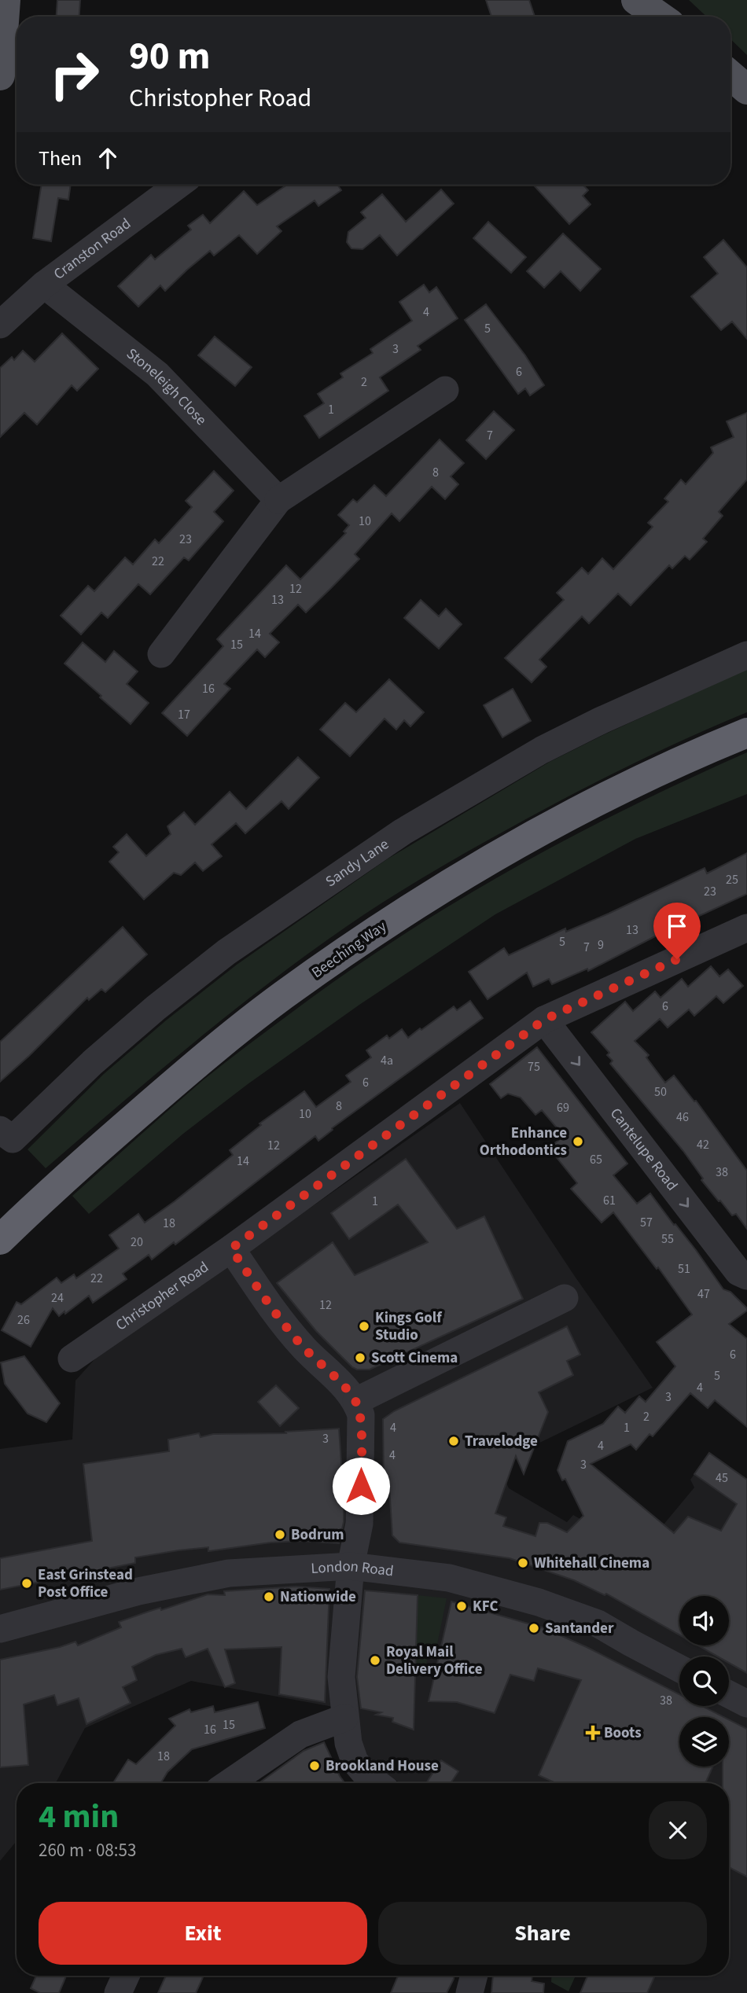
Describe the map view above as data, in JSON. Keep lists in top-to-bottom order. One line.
{"streets":{"highway":["Beeching Way"],"street":["Cranston Road","Stoneleigh Close","Sandy Lane","Cantelupe Road","Christopher Road","London Road"]},"crossings":[["Cranston Road","Stoneleigh Close"],["Cantelupe Road","Christopher Road"]],"one_way":["Cantelupe Road"],"places":{"other":["Enhance Orthodontics","Kings Golf Studio","Scott Cinema","Travelodge","Bodrum","Whitehall Cinema","East Grinstead Post Office","Nationwide","KFC","Santander","Royal Mail Delivery Office","Brookland House"],"health":["Boots"]},"house_numbers":["4","5","3","6","2","1","7","8","10","23","22","12","13","14","15","16","17","25","23","13","5","9","7","6","4a","75","6","50","8","69","10","46","42","12","65","14","38","61","1","57","18","55","20","51","22","47","24","12","26","6","5","4","3","2","4","1","3","4","4","3","45","38","15","16","18"],"page":{"turn":["90 m","Christopher Road"],"then":"Then","heading":["4 min","260 m · 08:53"],"buttons":["Exit","Share"]}}
